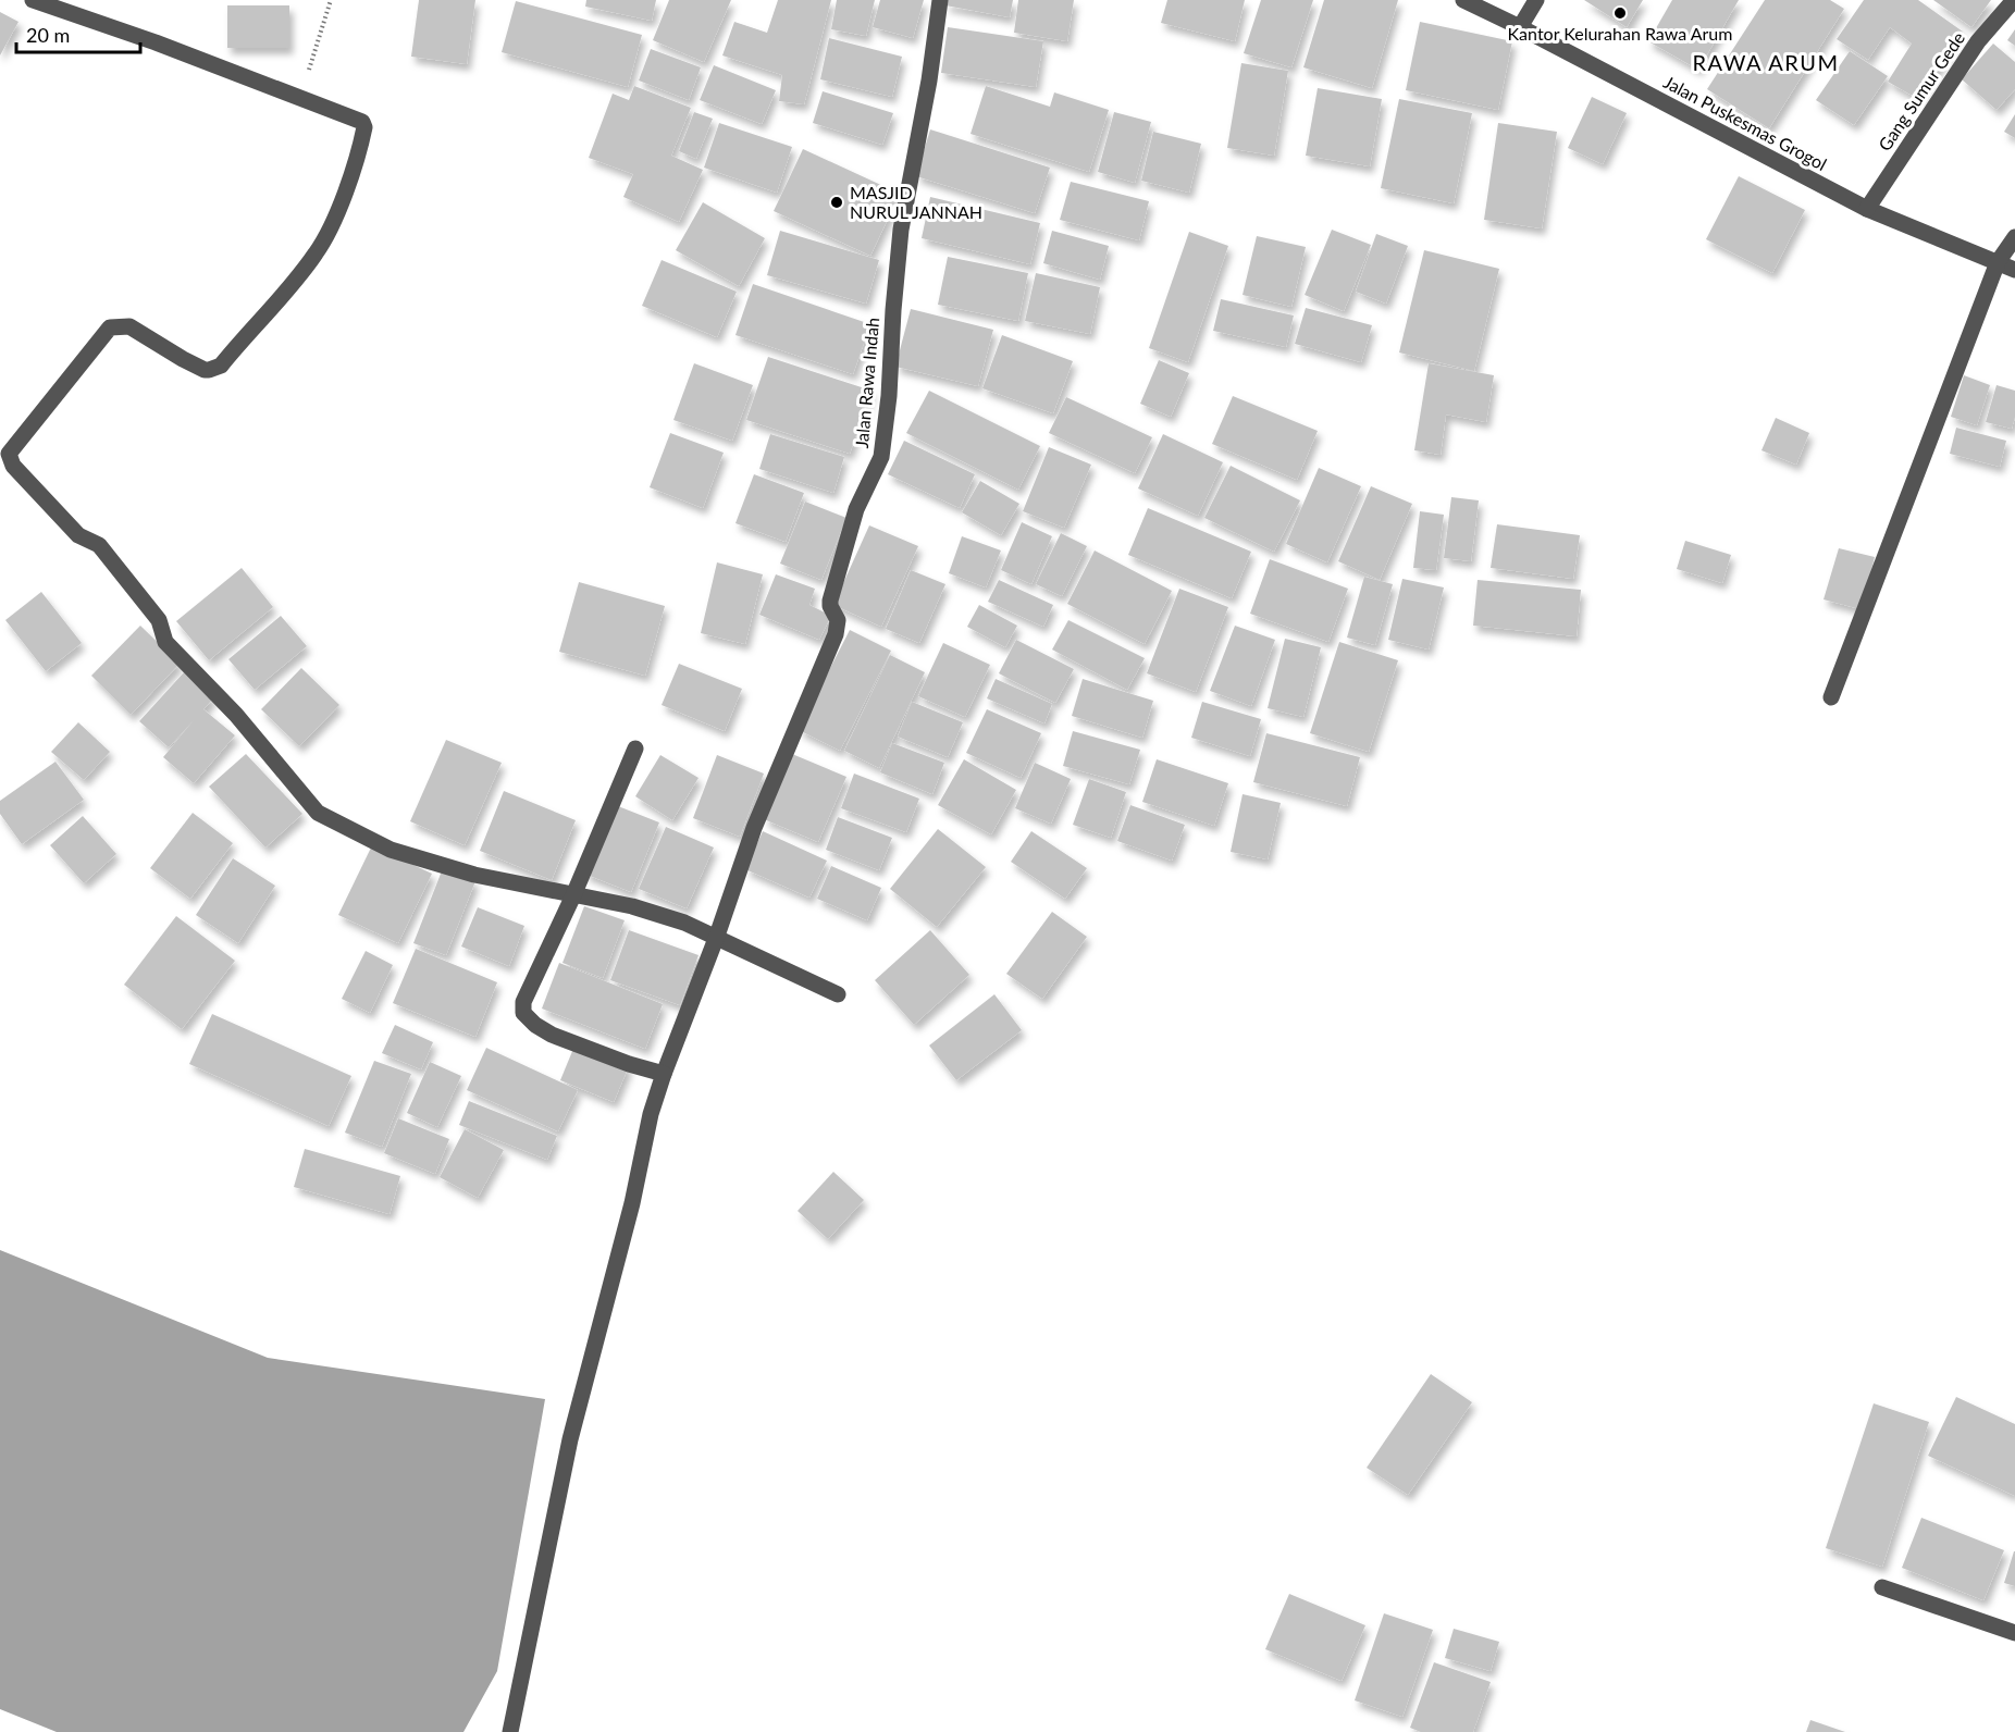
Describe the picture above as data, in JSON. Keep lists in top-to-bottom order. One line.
{"streets":{"street":["Gang Sumur Gede","Jalan Puskesmas Grogol","Jalan Rawa Indah"]},"crossings":[["Gang Sumur Gede","Jalan Puskesmas Grogol"]],"districts":["RAWA ARUM"],"places":["Kantor Kelurahan Rawa Arum","MASJID NURUL JANNAH"],"scale_bar":"20 m"}
